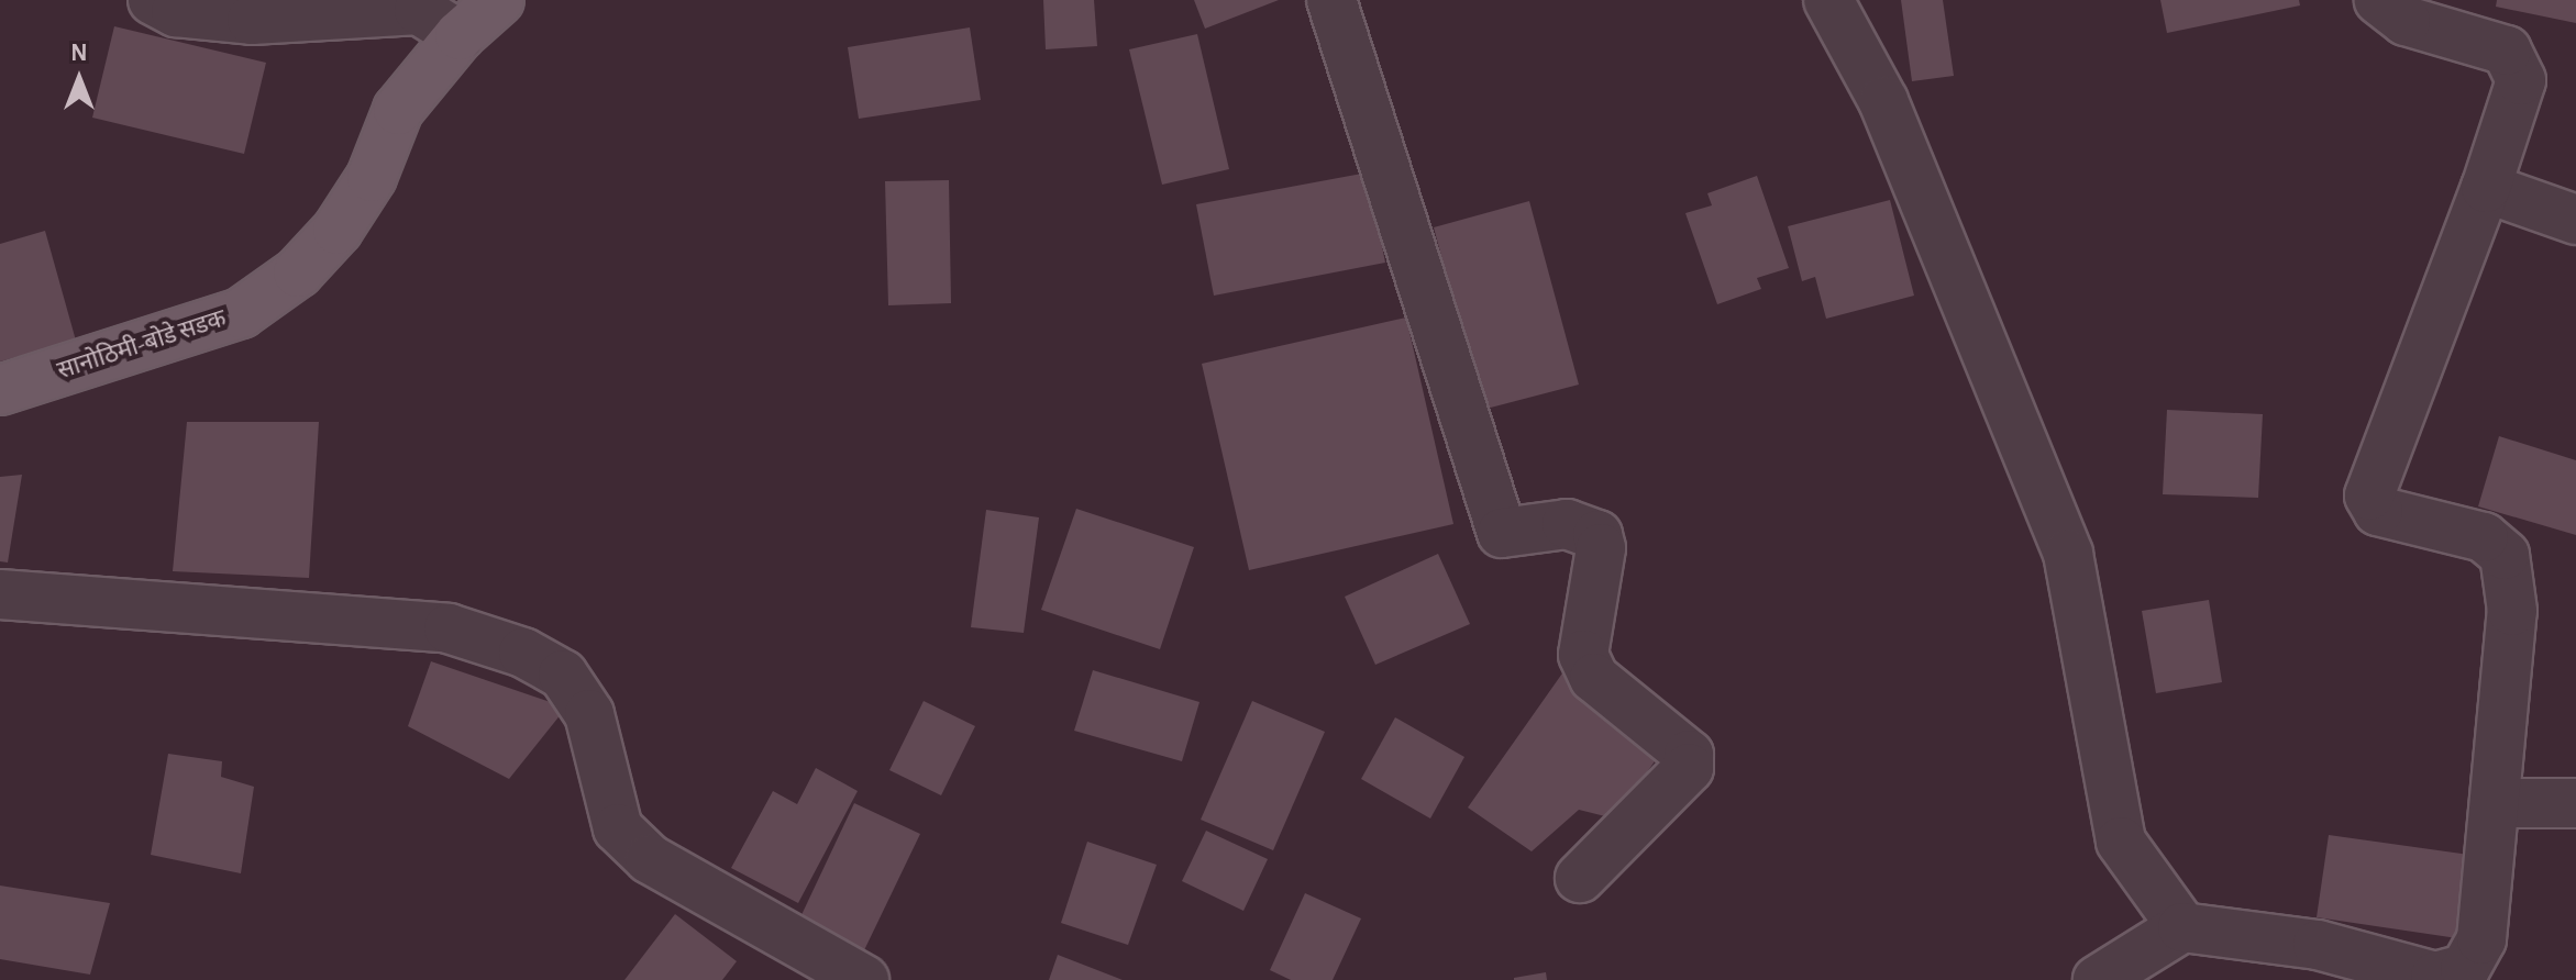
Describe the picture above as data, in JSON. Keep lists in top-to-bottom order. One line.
{"streets":{"main road":["सानोठिमी-बोडे सडक"]},"north":"top"}
